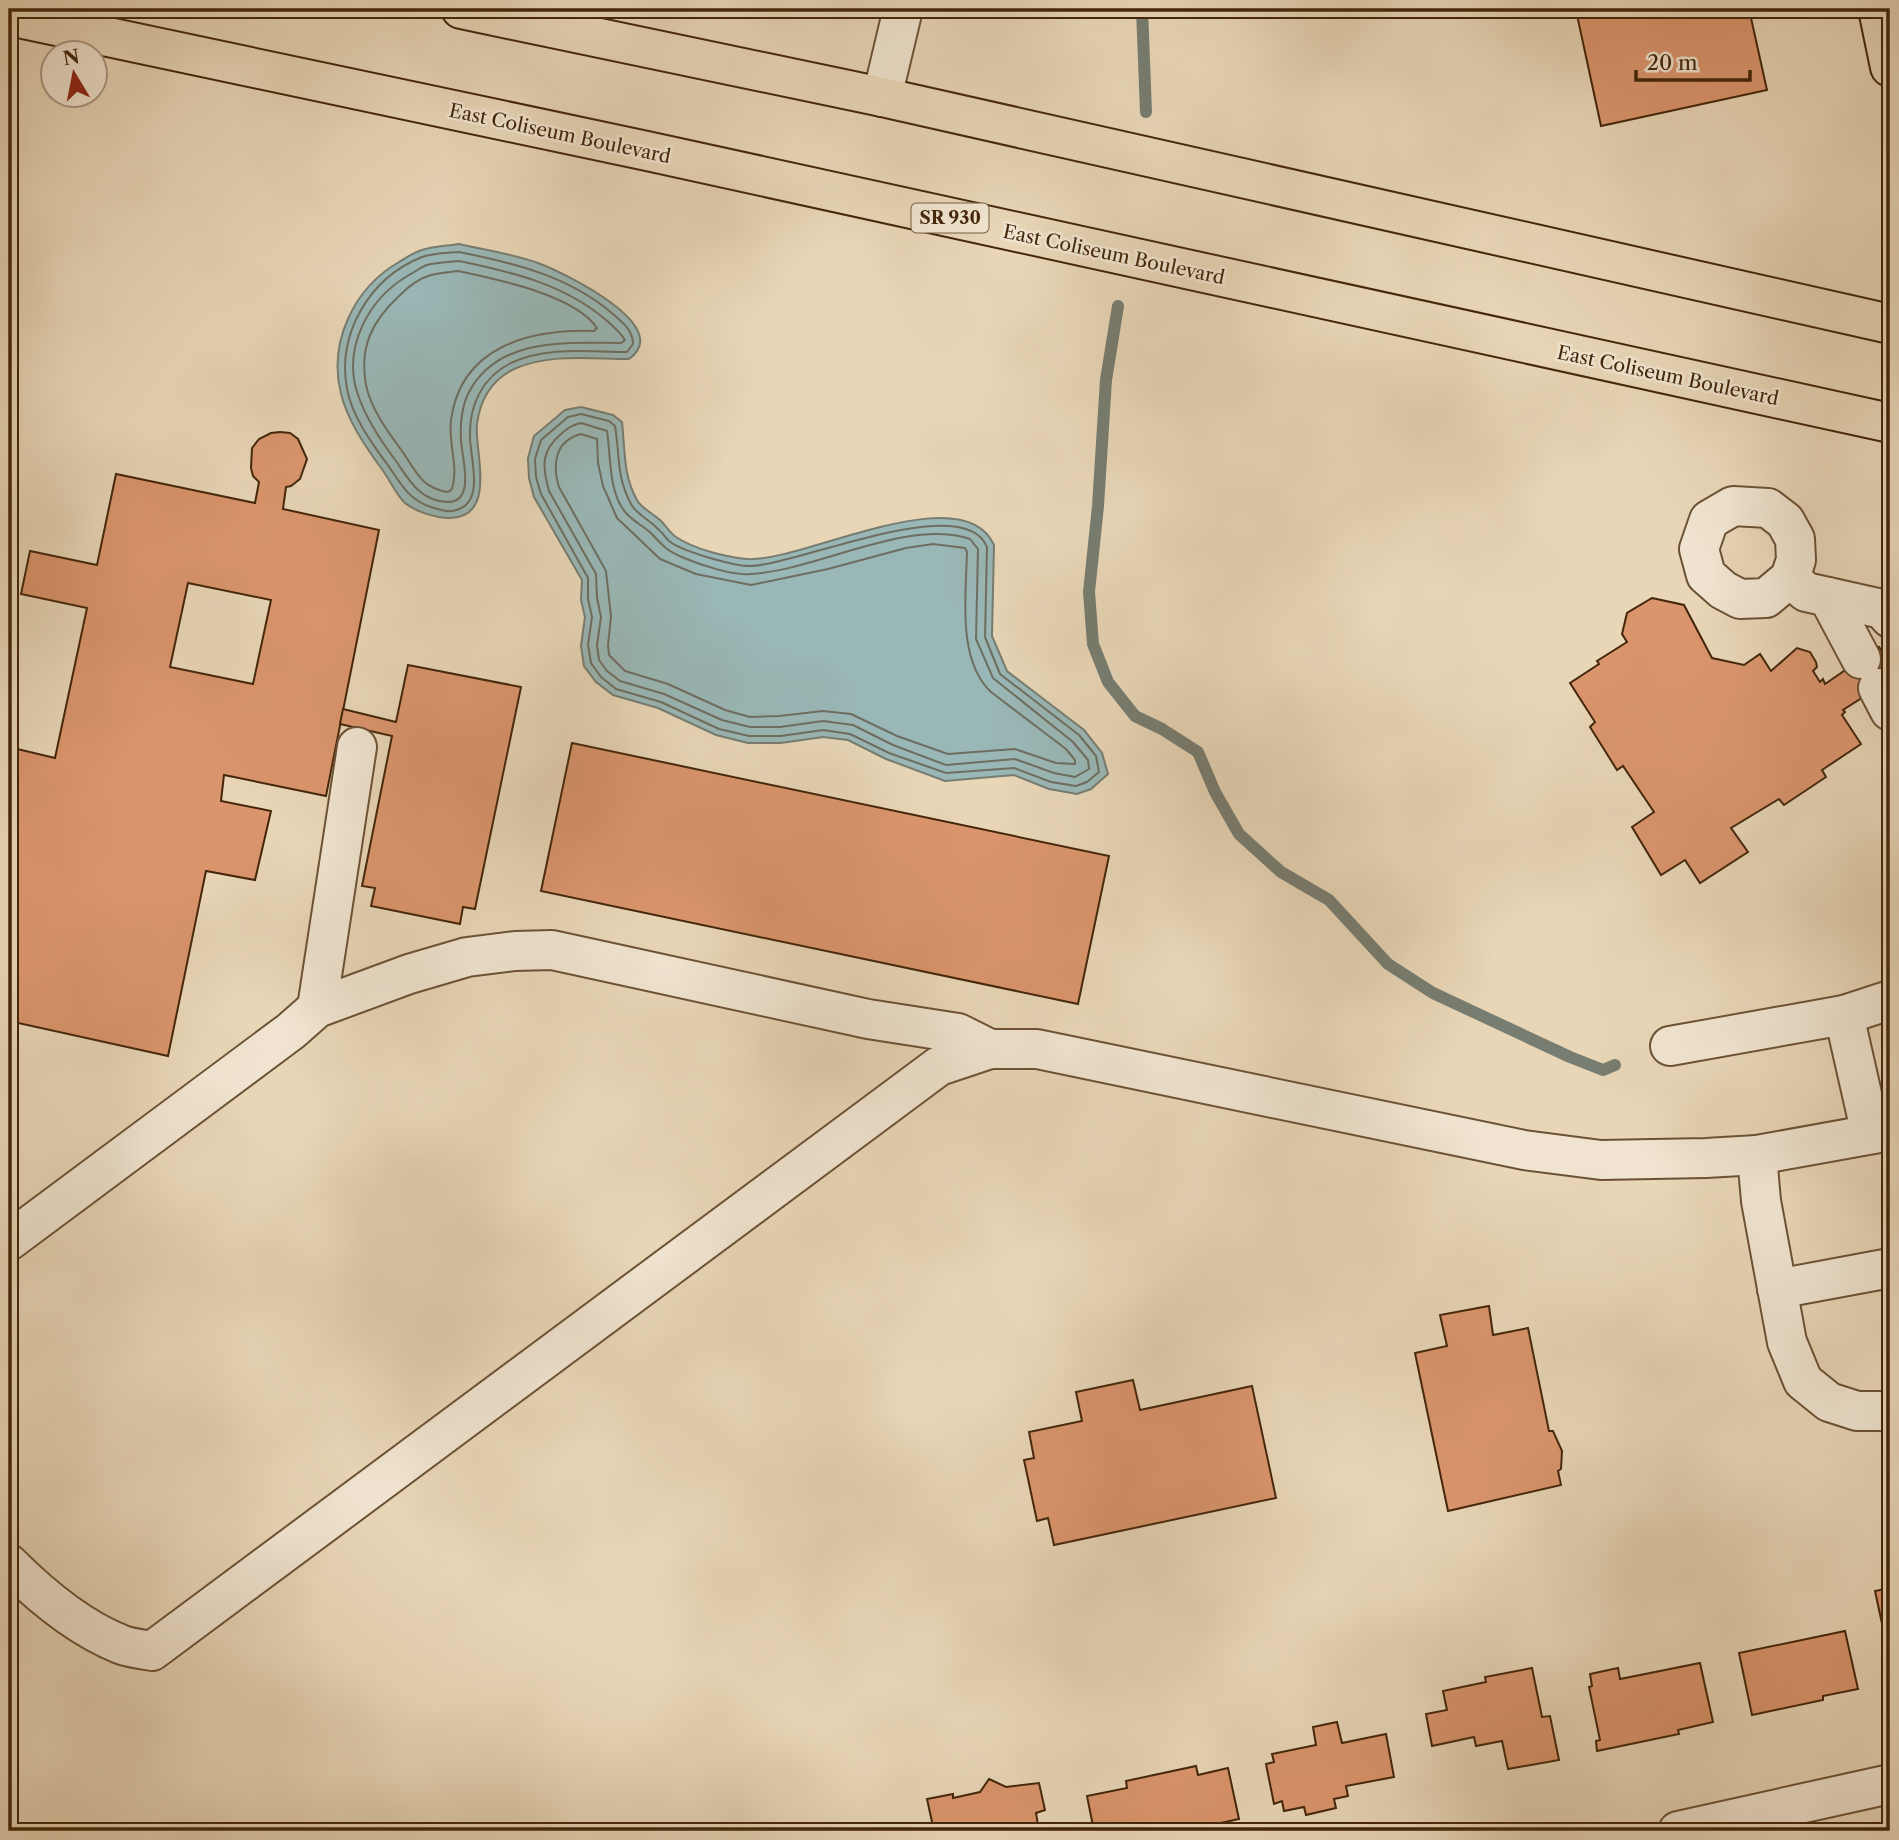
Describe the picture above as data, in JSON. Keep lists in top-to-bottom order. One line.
{"streets":{"main road":["East Coliseum Boulevard","SR 930"]},"scale_bar":"20 m","north":"top"}
